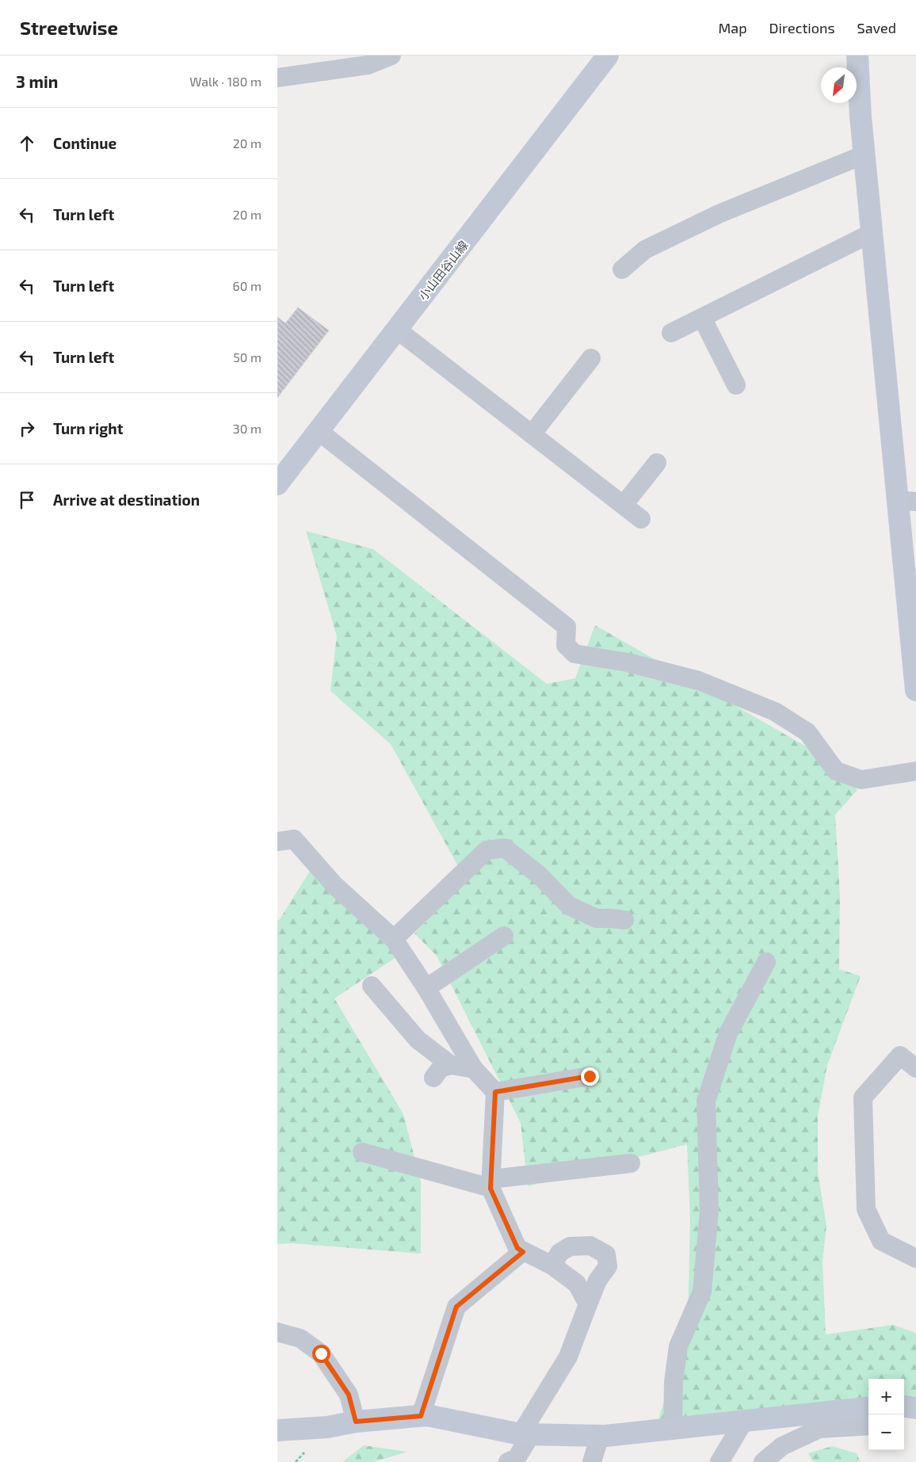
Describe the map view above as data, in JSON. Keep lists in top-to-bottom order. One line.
{"streets":{"street":["小山田谷山線"]},"north":"bottom left","page":{"header":"Streetwise","nav":["Map","Directions","Saved"],"heading":["3 min","Walk · 180 m"],"list":[["Continue","20 m"],["Turn left","20 m"],["Turn left","60 m"],["Turn left","50 m"],["Turn right","30 m"],"Arrive at destination"],"map_buttons":["+","−"]}}
